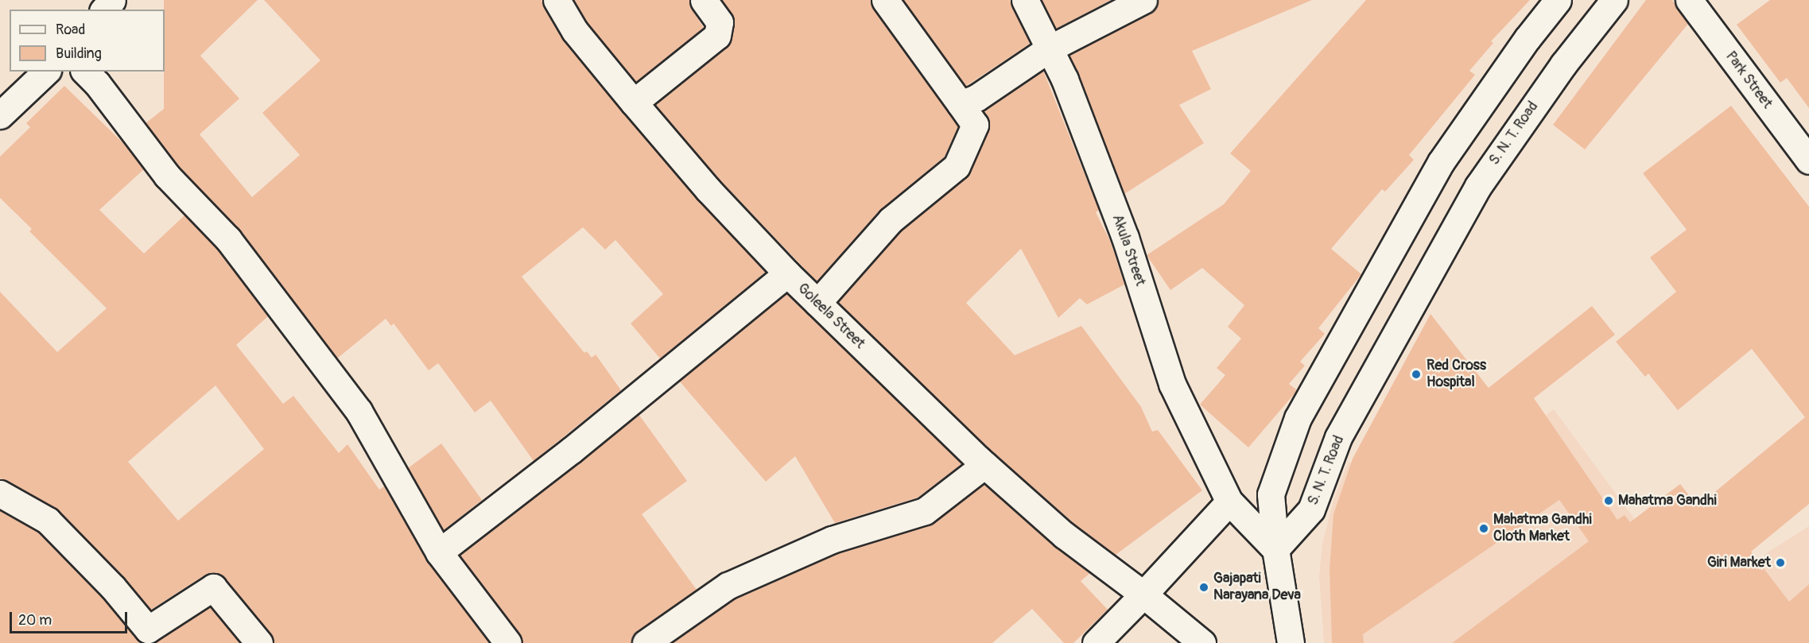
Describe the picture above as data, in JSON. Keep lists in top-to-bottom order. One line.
{"streets":{"street":["Park Street","S. N. T. Road","Akula Street","Goleela Street"]},"crossings":[["S. N. T. Road","Akula Street"]],"places":["Red Cross Hospital","Mahatma Gandhi","Mahatma Gandhi Cloth Market","Giri Market","Gajapati Narayana Deva"],"legend":["Road","Building"],"scale_bar":"20 m"}
